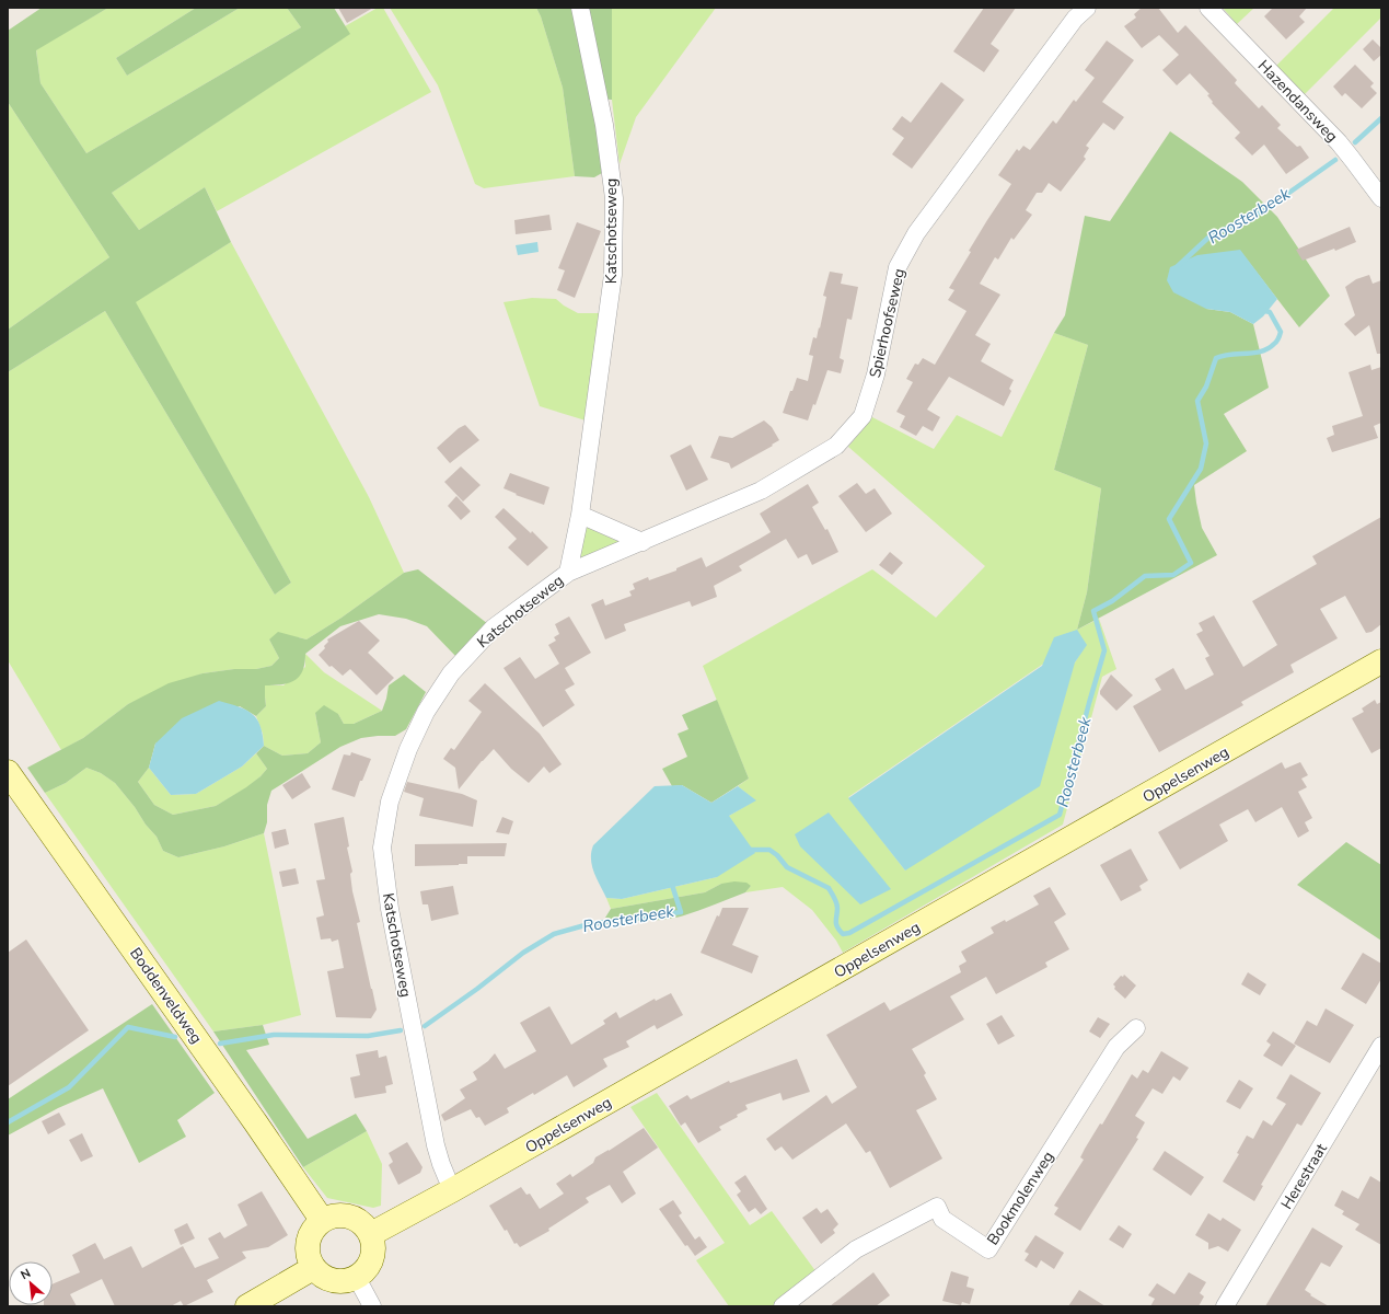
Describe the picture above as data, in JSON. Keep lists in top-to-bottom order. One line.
{"streets":{"street":["Hazendansweg","Katschotseweg","Spierhoofseweg","Oppelsenweg","Boddenveldweg","Herestraat","Bookmolenweg"]},"crossings":[["Katschotseweg","Spierhoofseweg"],["Katschotseweg","Oppelsenweg"],["Oppelsenweg","Boddenveldweg"]],"water":["Roosterbeek"],"north":"top left"}
